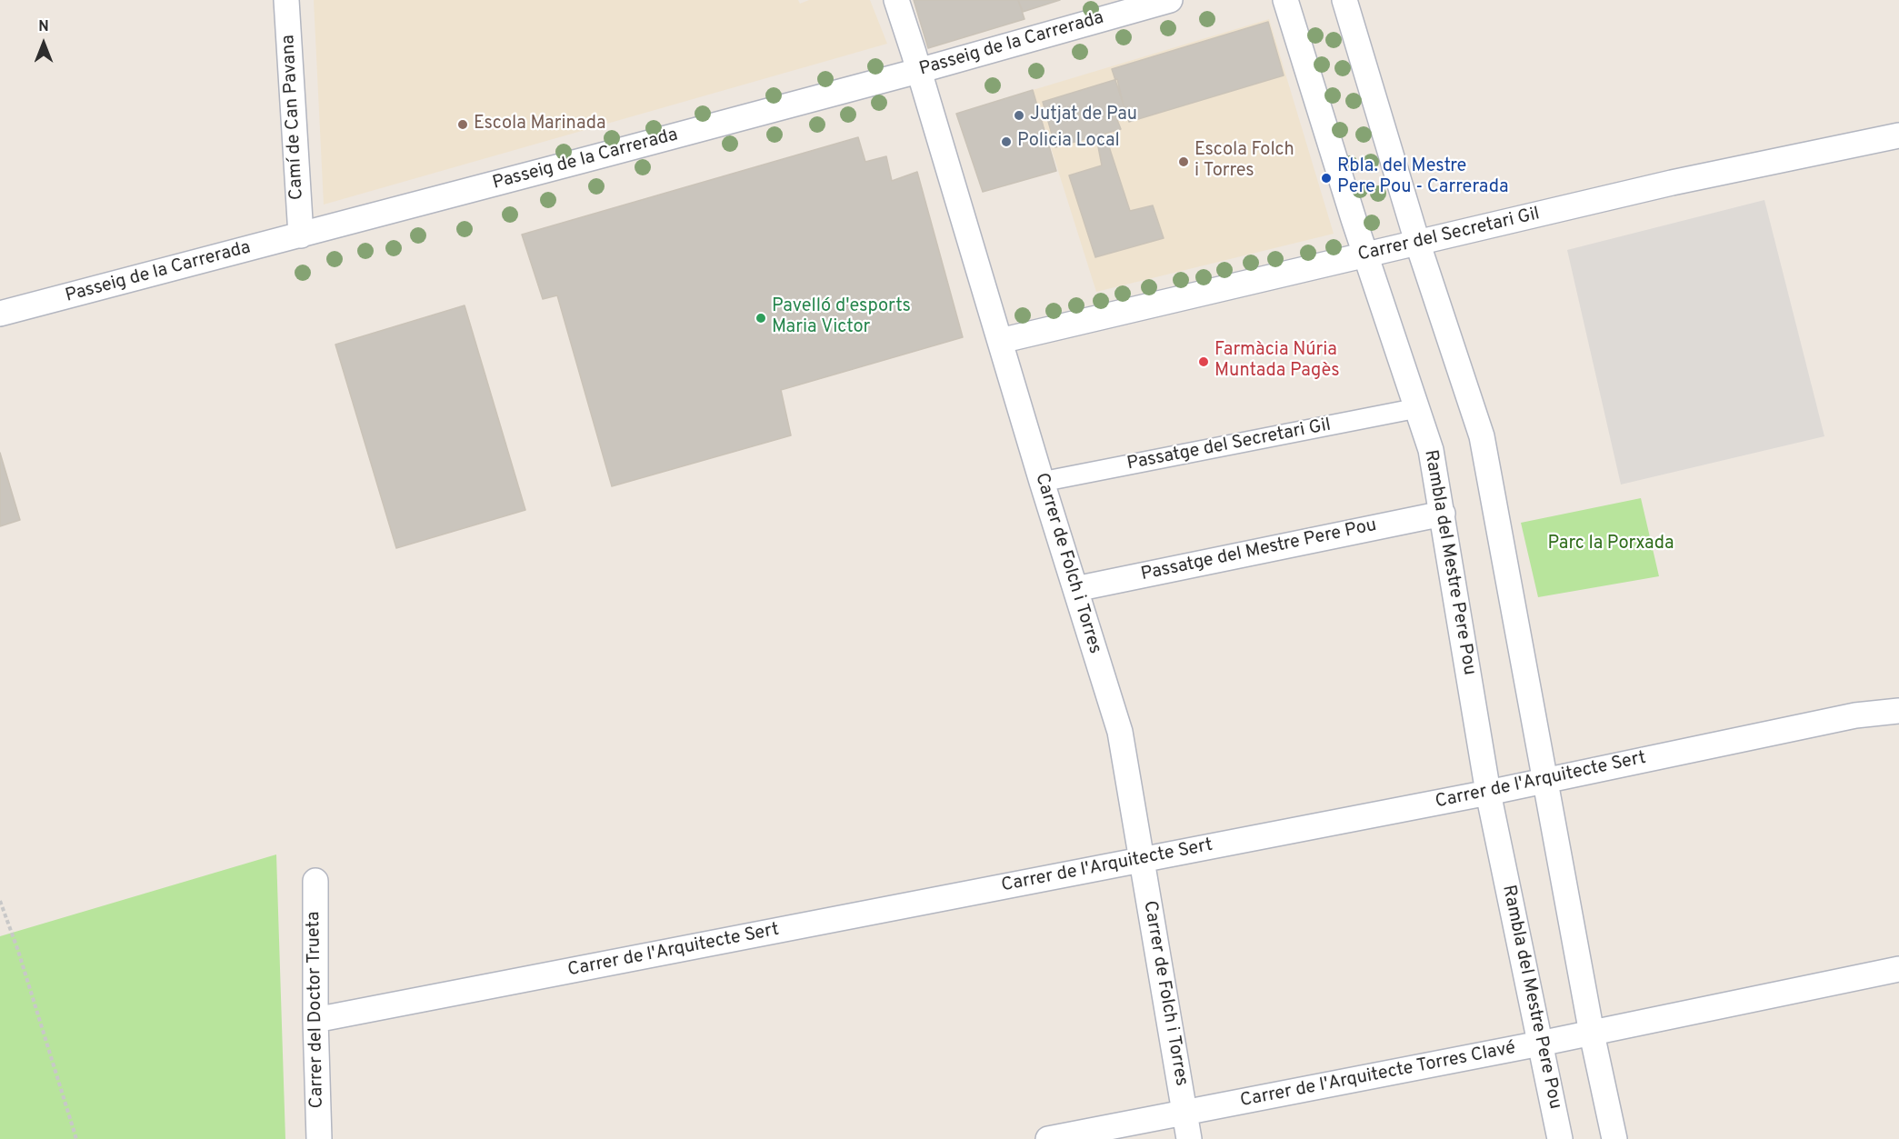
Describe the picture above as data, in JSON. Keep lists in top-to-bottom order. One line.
{"streets":{"street":["Passeig de la Carrerada","Camí de Can Pavana","Carrer del Secretari Gil","Passatge del Secretari Gil","Passatge del Mestre Pere Pou","Rambla del Mestre Pere Pou","Carrer de Folch i Torres","Carrer de l'Arquitecte Sert","Carrer del Doctor Trueta","Carrer de l'Arquitecte Torres Clavé"]},"crossings":[["Passeig de la Carrerada","Camí de Can Pavana"],["Passeig de la Carrerada","Carrer de Folch i Torres"],["Carrer del Secretari Gil","Rambla del Mestre Pere Pou"],["Carrer del Secretari Gil","Carrer de Folch i Torres"],["Passatge del Secretari Gil","Rambla del Mestre Pere Pou"],["Passatge del Secretari Gil","Carrer de Folch i Torres"],["Passatge del Mestre Pere Pou","Rambla del Mestre Pere Pou"],["Passatge del Mestre Pere Pou","Carrer de Folch i Torres"],["Rambla del Mestre Pere Pou","Carrer de l'Arquitecte Sert"],["Rambla del Mestre Pere Pou","Carrer de l'Arquitecte Torres Clavé"],["Carrer de Folch i Torres","Carrer de l'Arquitecte Sert"],["Carrer de Folch i Torres","Carrer de l'Arquitecte Torres Clavé"],["Carrer de l'Arquitecte Sert","Carrer del Doctor Trueta"]],"parks":["Parc la Porxada"],"places":["Jutjat de Pau","Escola Marinada","Policia Local","Escola Folch i Torres","Rbla. del Mestre Pere Pou - Carrerada","Pavelló d'esports Maria Victor","Farmàcia Núria Muntada Pagès"],"north":"top"}
